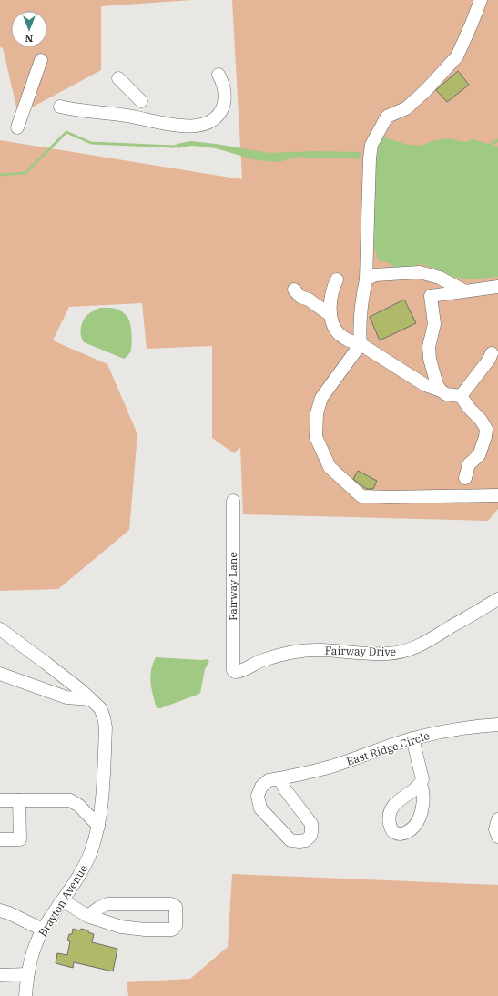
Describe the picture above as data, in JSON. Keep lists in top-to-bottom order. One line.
{"streets":{"street":["Fairway Lane","Fairway Drive","East Ridge Circle","Brayton Avenue"]},"crossings":[["Fairway Lane","Fairway Drive"]],"north":"bottom"}
